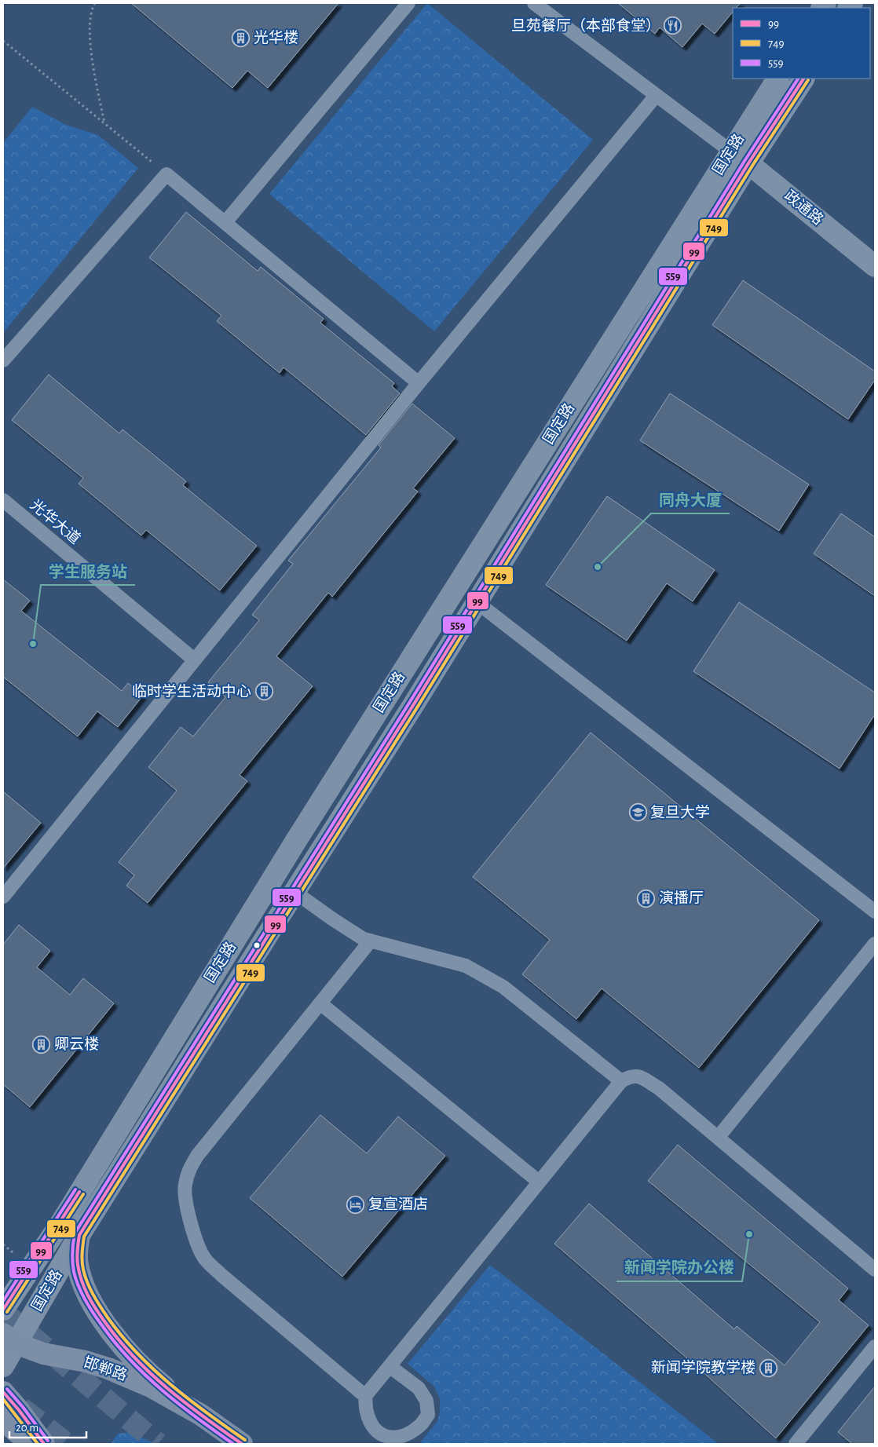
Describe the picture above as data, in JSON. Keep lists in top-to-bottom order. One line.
{"streets":{"main road":["邯郸路"],"street":["国定路","政通路"],"lane":["光华大道"]},"crossings":[["国定路","政通路"],["国定路","邯郸路"]],"places":{"restaurant":["旦苑餐厅（本部食堂）"],"building":["光华楼","临时学生活动中心","演播厅","卿云楼","新闻学院教学楼"],"other":["同舟大厦","学生服务站","新闻学院办公楼"],"school or university":["复旦大学"],"hotel":["复宣酒店"]},"lines":["transit line 99","transit line 559","transit line 749"],"legend":["99","749","559"],"scale_bar":"20 m"}
